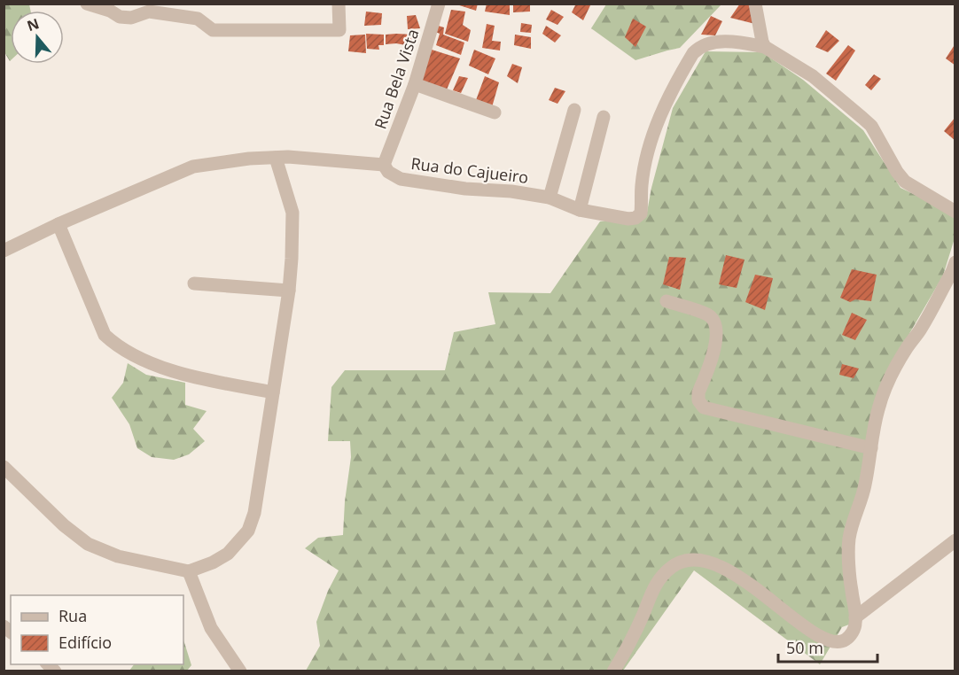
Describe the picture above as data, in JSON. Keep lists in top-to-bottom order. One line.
{"streets":{"street":["Rua Bela Vista","Rua do Cajueiro"]},"crossings":[["Rua Bela Vista","Rua do Cajueiro"]],"legend":["Rua","Edifício"],"scale_bar":"50 m","north":"top"}
